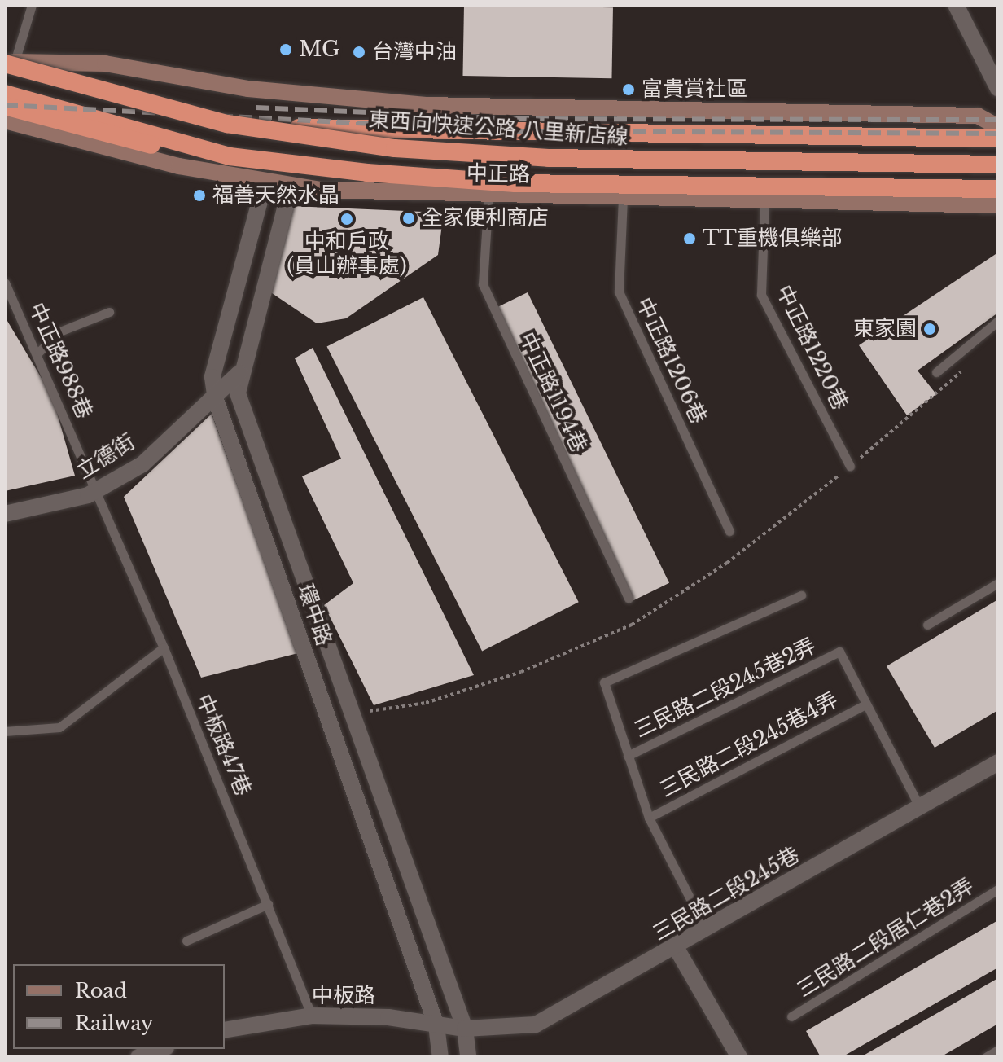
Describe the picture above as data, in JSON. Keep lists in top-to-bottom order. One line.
{"streets":{"highway":["東西向快速公路 八里新店線"],"main road":["中正路"],"street":["立德街","環中路","三民路二段245巷","中板路"],"lane":["中正路1220巷","中正路988巷","中正路1206巷","中正路1194巷","三民路二段245巷2弄","中板路47巷","三民路二段245巷4弄","三民路二段居仁巷2弄"]},"crossings":[["中正路","中正路1220巷"],["中正路","中正路1206巷"],["中正路","中正路1194巷"],["中正路","環中路"],["中正路988巷","立德街"],["中正路988巷","中板路47巷"],["立德街","環中路"],["立德街","中板路47巷"],["環中路","三民路二段245巷"],["環中路","中板路"],["三民路二段245巷2弄","三民路二段245巷4弄"],["中板路47巷","中板路"],["三民路二段245巷","中板路"]],"places":["MG","台灣中油","富貴賞社區","福善天然水晶","全家便利商店","中和戶政 (員山辦事處)","TT重機俱樂部","東家園"],"legend":["Road","Railway"]}
